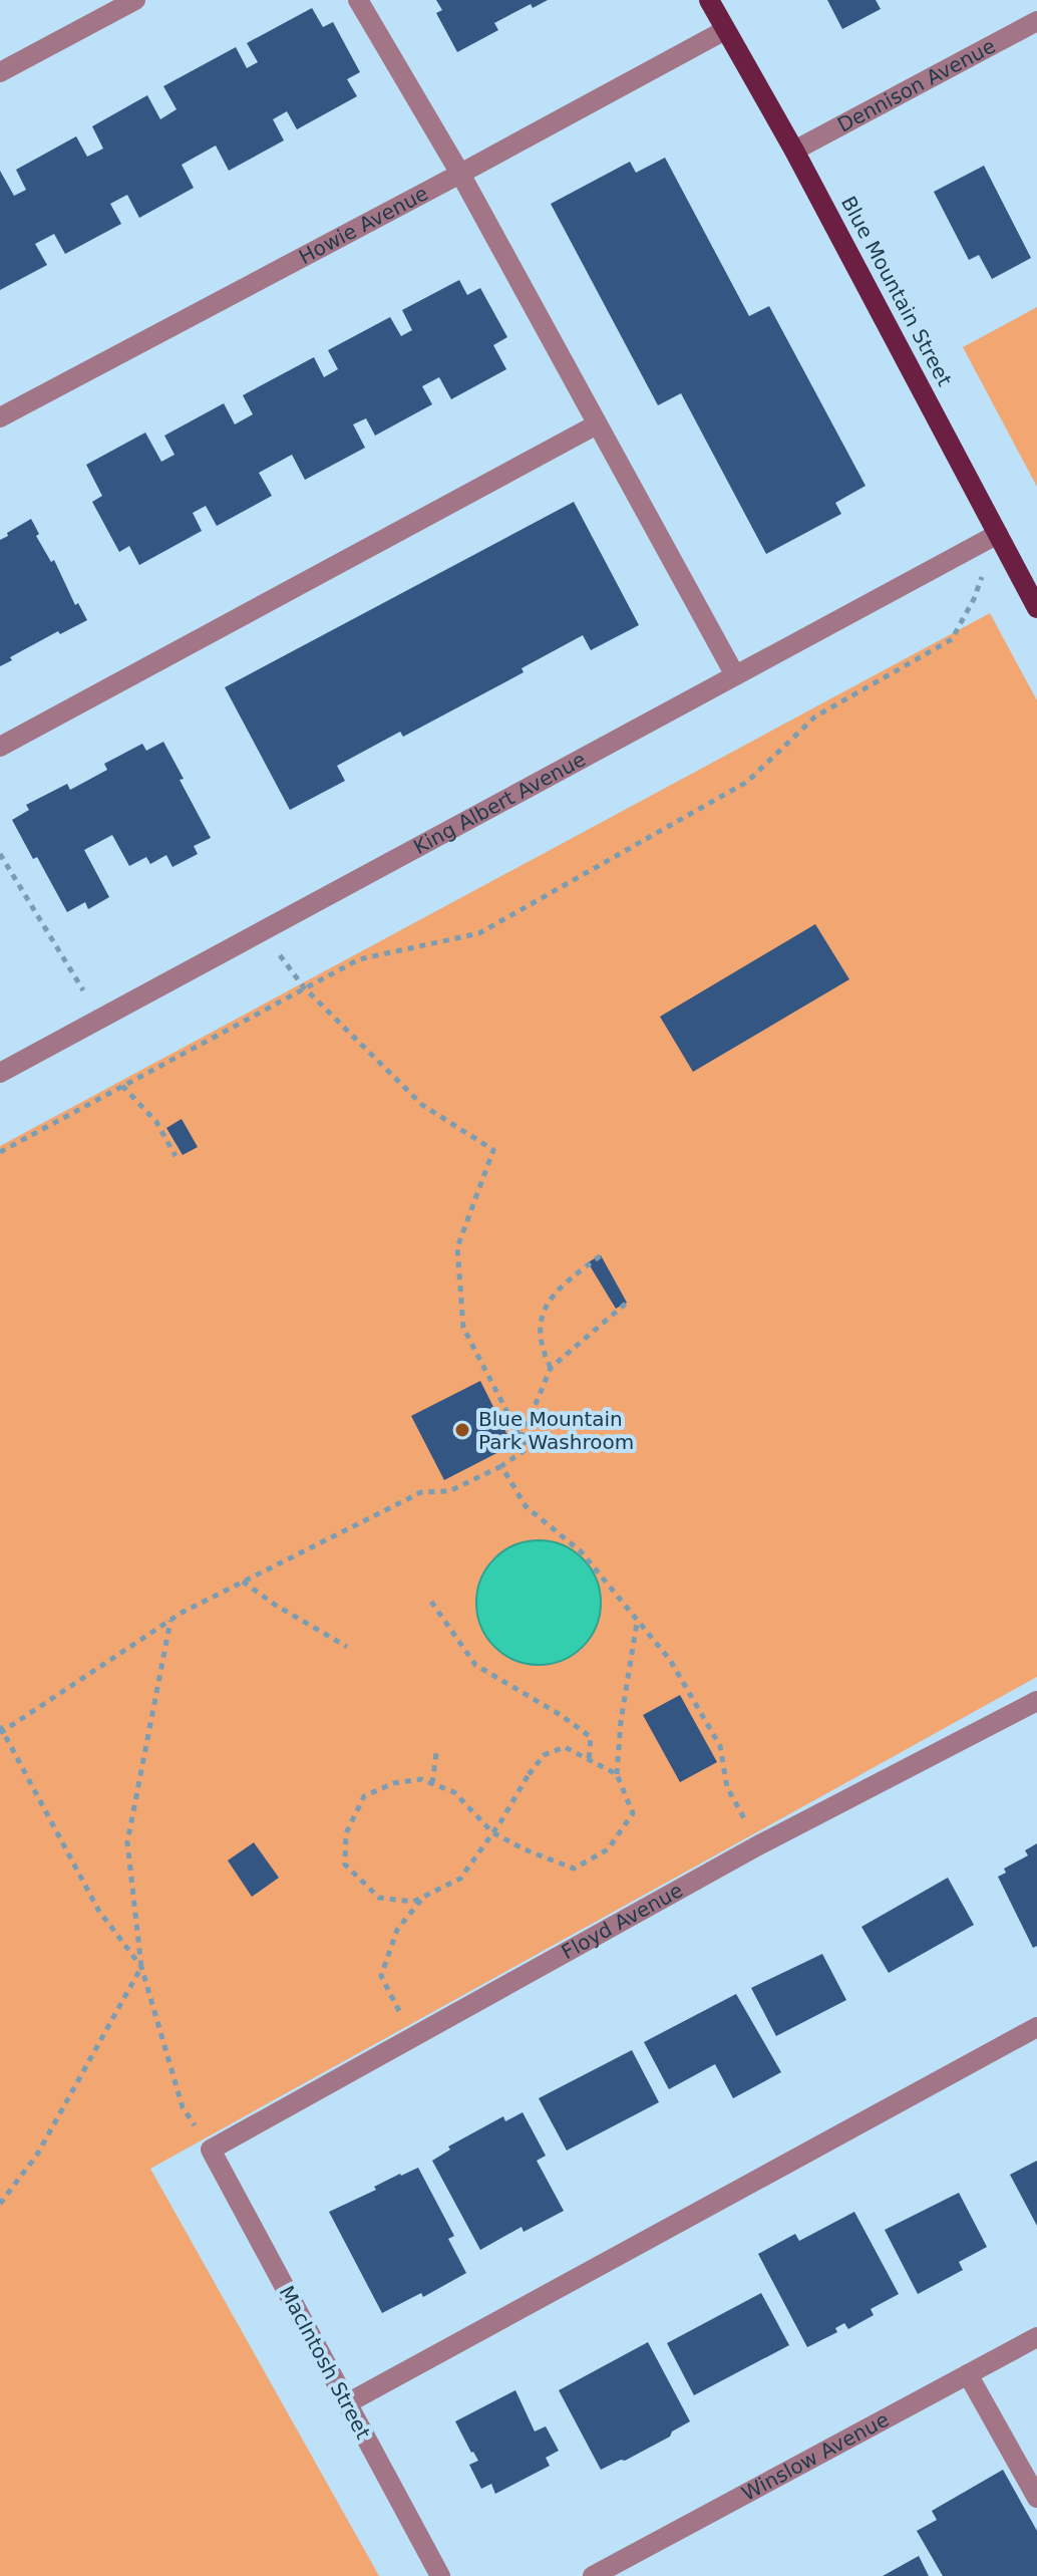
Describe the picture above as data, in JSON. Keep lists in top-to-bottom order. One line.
{"streets":{"main road":["Blue Mountain Street"],"street":["Dennison Avenue","Howie Avenue","King Albert Avenue","Floyd Avenue","MacIntosh Street","Winslow Avenue"]},"crossings":[["Dennison Avenue","Blue Mountain Street"],["Howie Avenue","Blue Mountain Street"],["Blue Mountain Street","King Albert Avenue"],["Floyd Avenue","MacIntosh Street"]],"places":["Blue Mountain Park Washroom"]}
